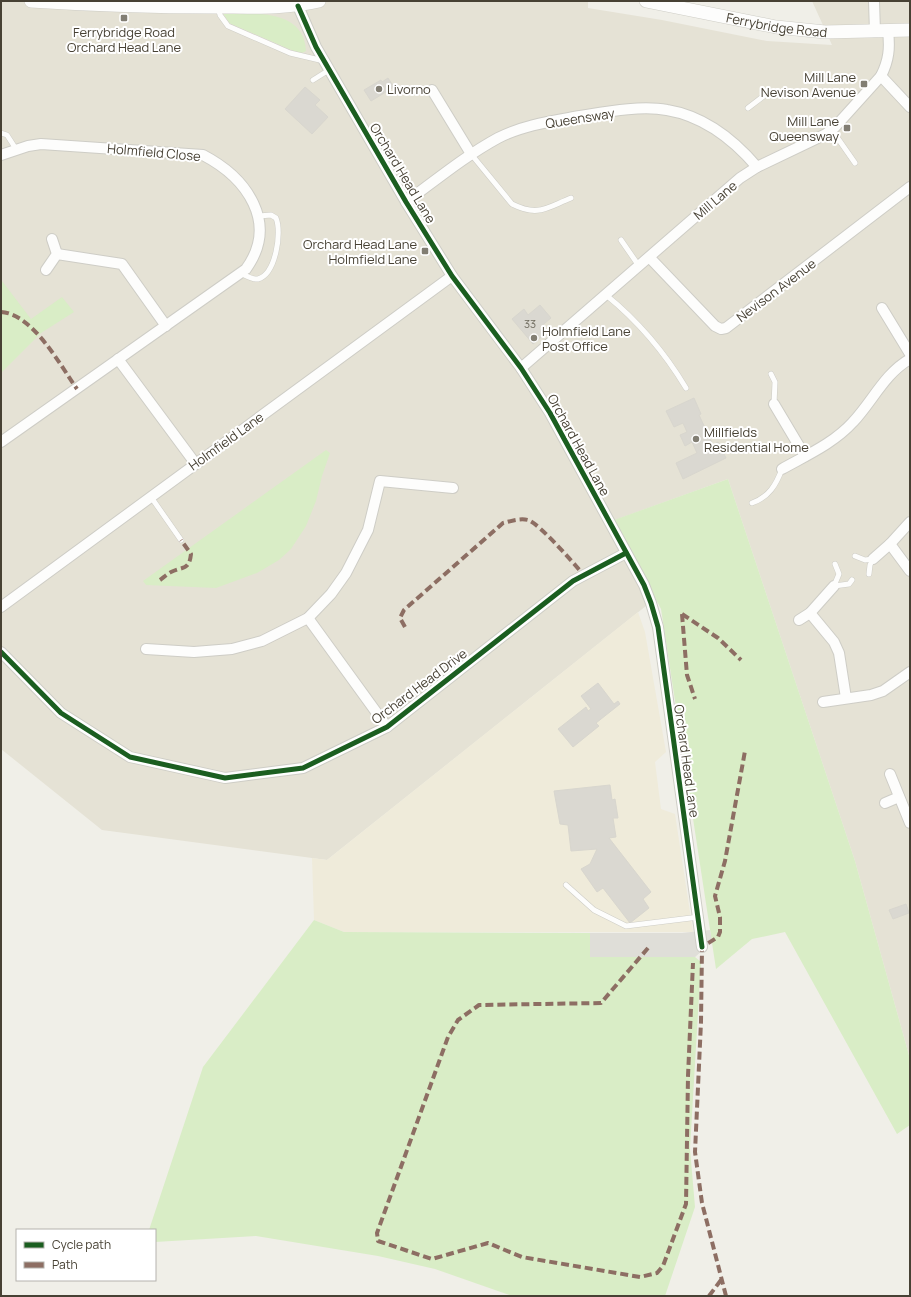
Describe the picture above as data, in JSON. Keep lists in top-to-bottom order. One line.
{"streets":{"street":["Ferrybridge Road","Queensway","Holmfield Close","Orchard Head Lane","Mill Lane","Nevison Avenue","Holmfield Lane","Orchard Head Drive"]},"crossings":[["Ferrybridge Road","Mill Lane"],["Queensway","Orchard Head Lane"],["Queensway","Mill Lane"],["Orchard Head Lane","Mill Lane"],["Orchard Head Lane","Holmfield Lane"],["Orchard Head Lane","Orchard Head Drive"],["Mill Lane","Nevison Avenue"]],"places":{"transit":["Ferrybridge Road Orchard Head Lane","Mill Lane Nevison Avenue","Mill Lane Queensway","Orchard Head Lane Holmfield Lane"],"other":["Livorno","Holmfield Lane Post Office","Millfields Residential Home"]},"house_numbers":["33"],"legend":["Cycle path","Path"]}
